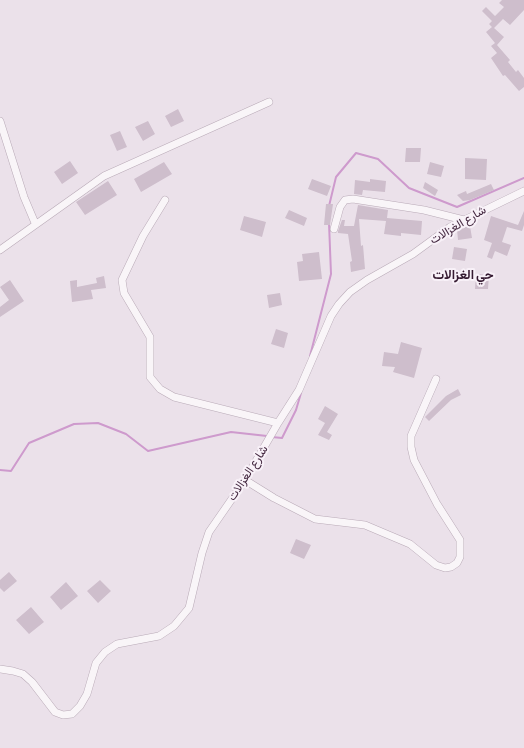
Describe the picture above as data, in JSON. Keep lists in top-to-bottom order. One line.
{"streets":{"street":["شارع الغزالات"]},"districts":["حي الغزالات"]}
